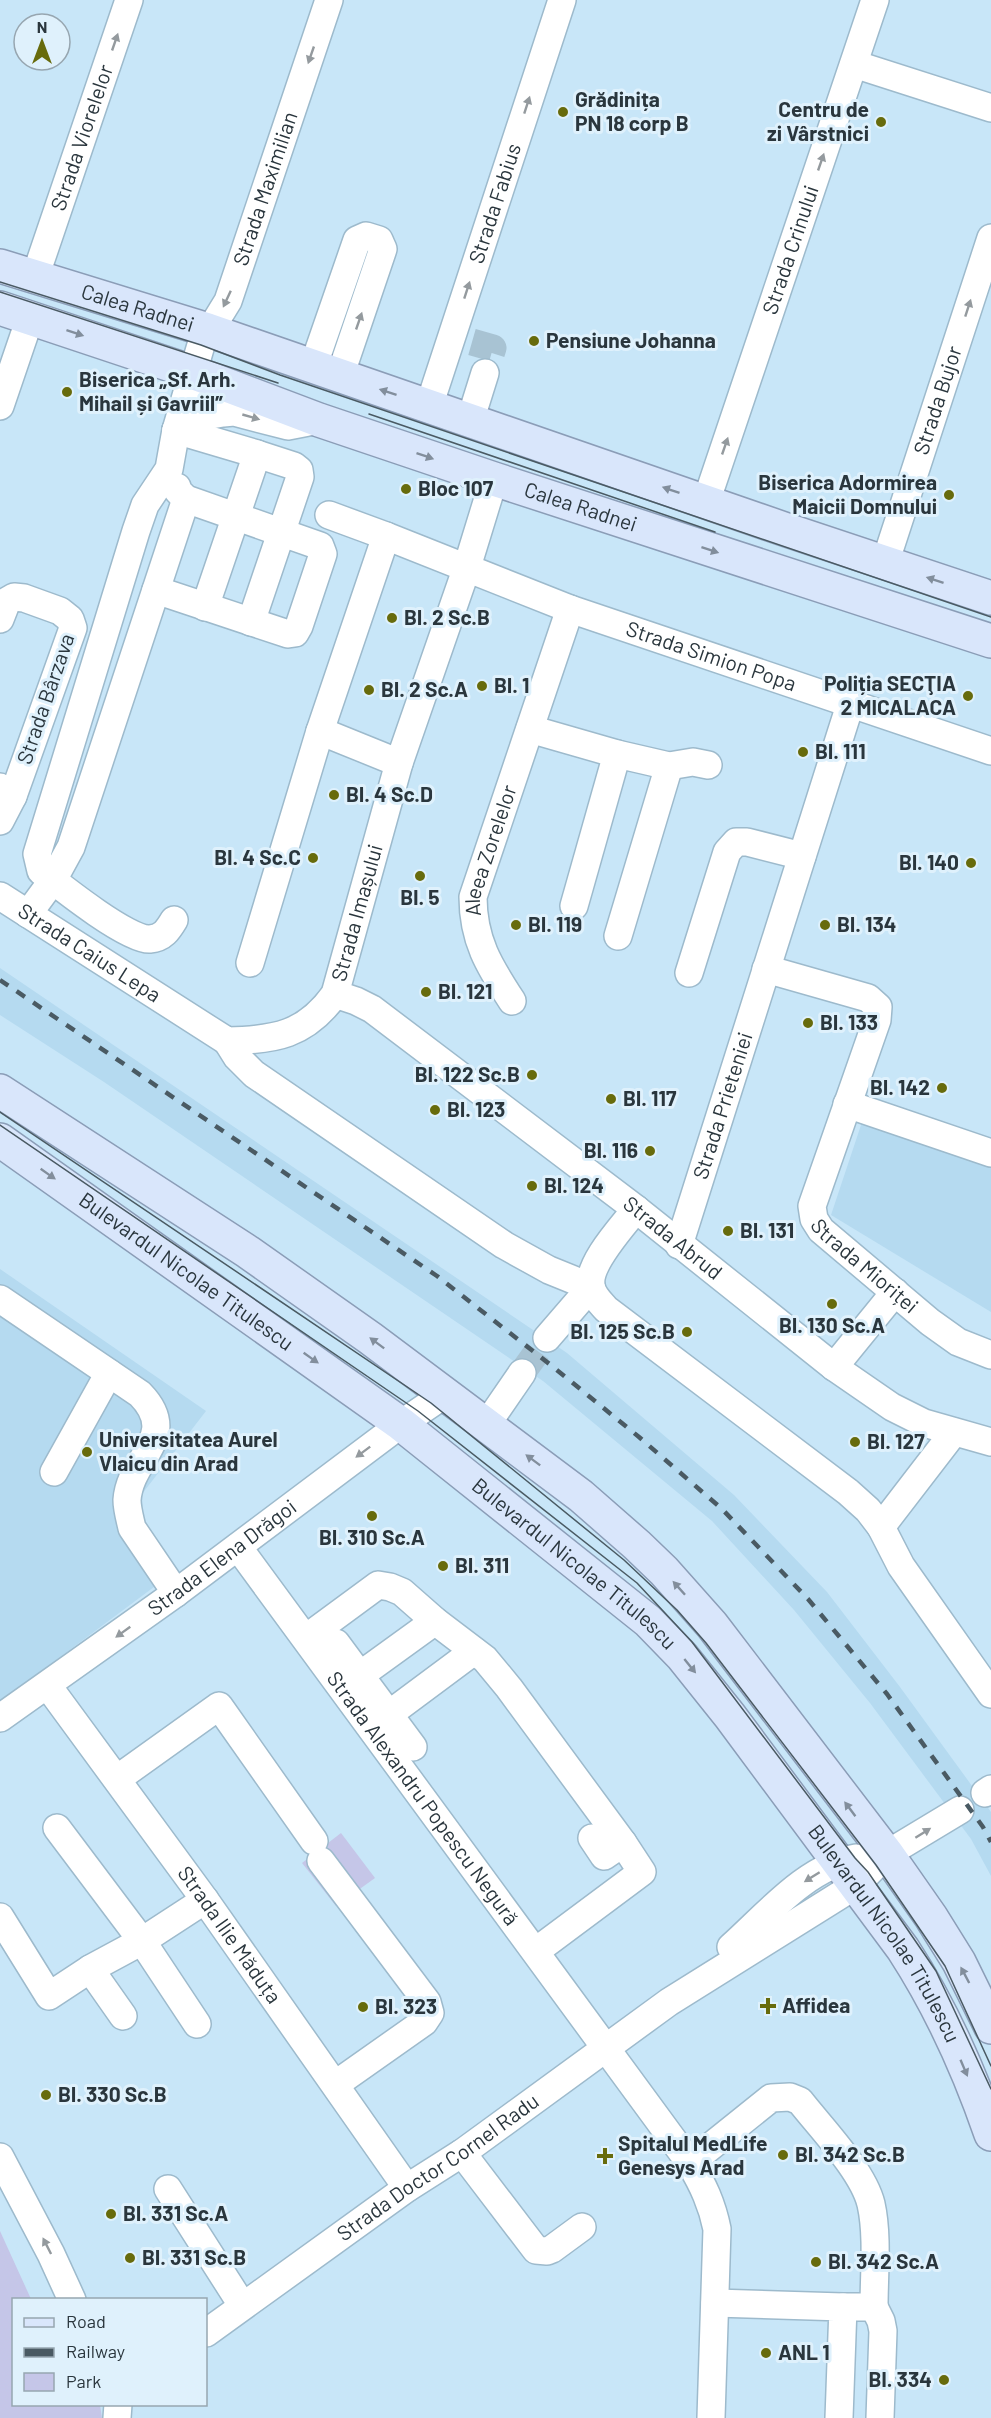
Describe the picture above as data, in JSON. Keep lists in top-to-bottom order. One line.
{"streets":{"main road":["Calea Radnei","Bulevardul Nicolae Titulescu"],"street":["Strada Viorelelor","Strada Maximilian","Strada Fabius","Strada Crinului","Strada Bujor","Strada Simion Popa","Strada Bârzava","Aleea Zorelelor","Strada Imașului","Strada Caius Lepa","Strada Prieteniei","Strada Abrud","Strada Mioriței","Strada Elena Drăgoi","Strada Alexandru Popescu Negură","Strada Ilie Măduța","Strada Doctor Cornel Radu"]},"crossings":[["Strada Viorelelor","Calea Radnei"],["Strada Maximilian","Calea Radnei"],["Strada Fabius","Calea Radnei"],["Strada Crinului","Calea Radnei"],["Calea Radnei","Strada Bujor"],["Calea Radnei","Strada Imașului"],["Strada Simion Popa","Aleea Zorelelor"],["Strada Simion Popa","Strada Imașului"],["Strada Simion Popa","Strada Prieteniei"],["Strada Imașului","Strada Caius Lepa"],["Strada Imașului","Strada Abrud"],["Strada Prieteniei","Strada Abrud"],["Strada Prieteniei","Strada Mioriței"],["Bulevardul Nicolae Titulescu","Strada Elena Drăgoi"],["Bulevardul Nicolae Titulescu","Strada Doctor Cornel Radu"],["Strada Elena Drăgoi","Strada Alexandru Popescu Negură"],["Strada Elena Drăgoi","Strada Ilie Măduța"],["Strada Alexandru Popescu Negură","Strada Doctor Cornel Radu"],["Strada Ilie Măduța","Strada Doctor Cornel Radu"]],"one_way":["Strada Viorelelor","Strada Maximilian","Strada Fabius","Strada Crinului","Strada Bujor"],"places":{"other":["Grădinița PN 18 corp B","Centru de zi Vârstnici","Pensiune Johanna","Biserica „Sf. Arh. Mihail și Gavriil”","Bloc 107","Biserica Adormirea Maicii Domnului","Bl. 2 Sc.B","Bl. 1","Bl. 2 Sc.A","Poliția SECŢIA 2 MICALACA","Bl. 111","Bl. 4 Sc.D","Bl. 4 Sc.C","Bl. 140","Bl. 5","Bl. 119","Bl. 134","Bl. 121","Bl. 133","Bl. 122 Sc.B","Bl. 142","Bl. 117","Bl. 123","Bl. 116","Bl. 124","Bl. 131","Bl. 130 Sc.A","Bl. 125 Sc.B","Bl. 127","Universitatea Aurel Vlaicu din Arad","Bl. 310 Sc.A","Bl. 311","Bl. 323","Bl. 330 Sc.B","Bl. 342 Sc.B","Bl. 331 Sc.A","Bl. 331 Sc.B","Bl. 342 Sc.A","ANL 1","Bl. 334"],"health":["Affidea","Spitalul MedLife Genesys Arad"]},"legend":["Road","Railway","Park"],"north":"top"}
